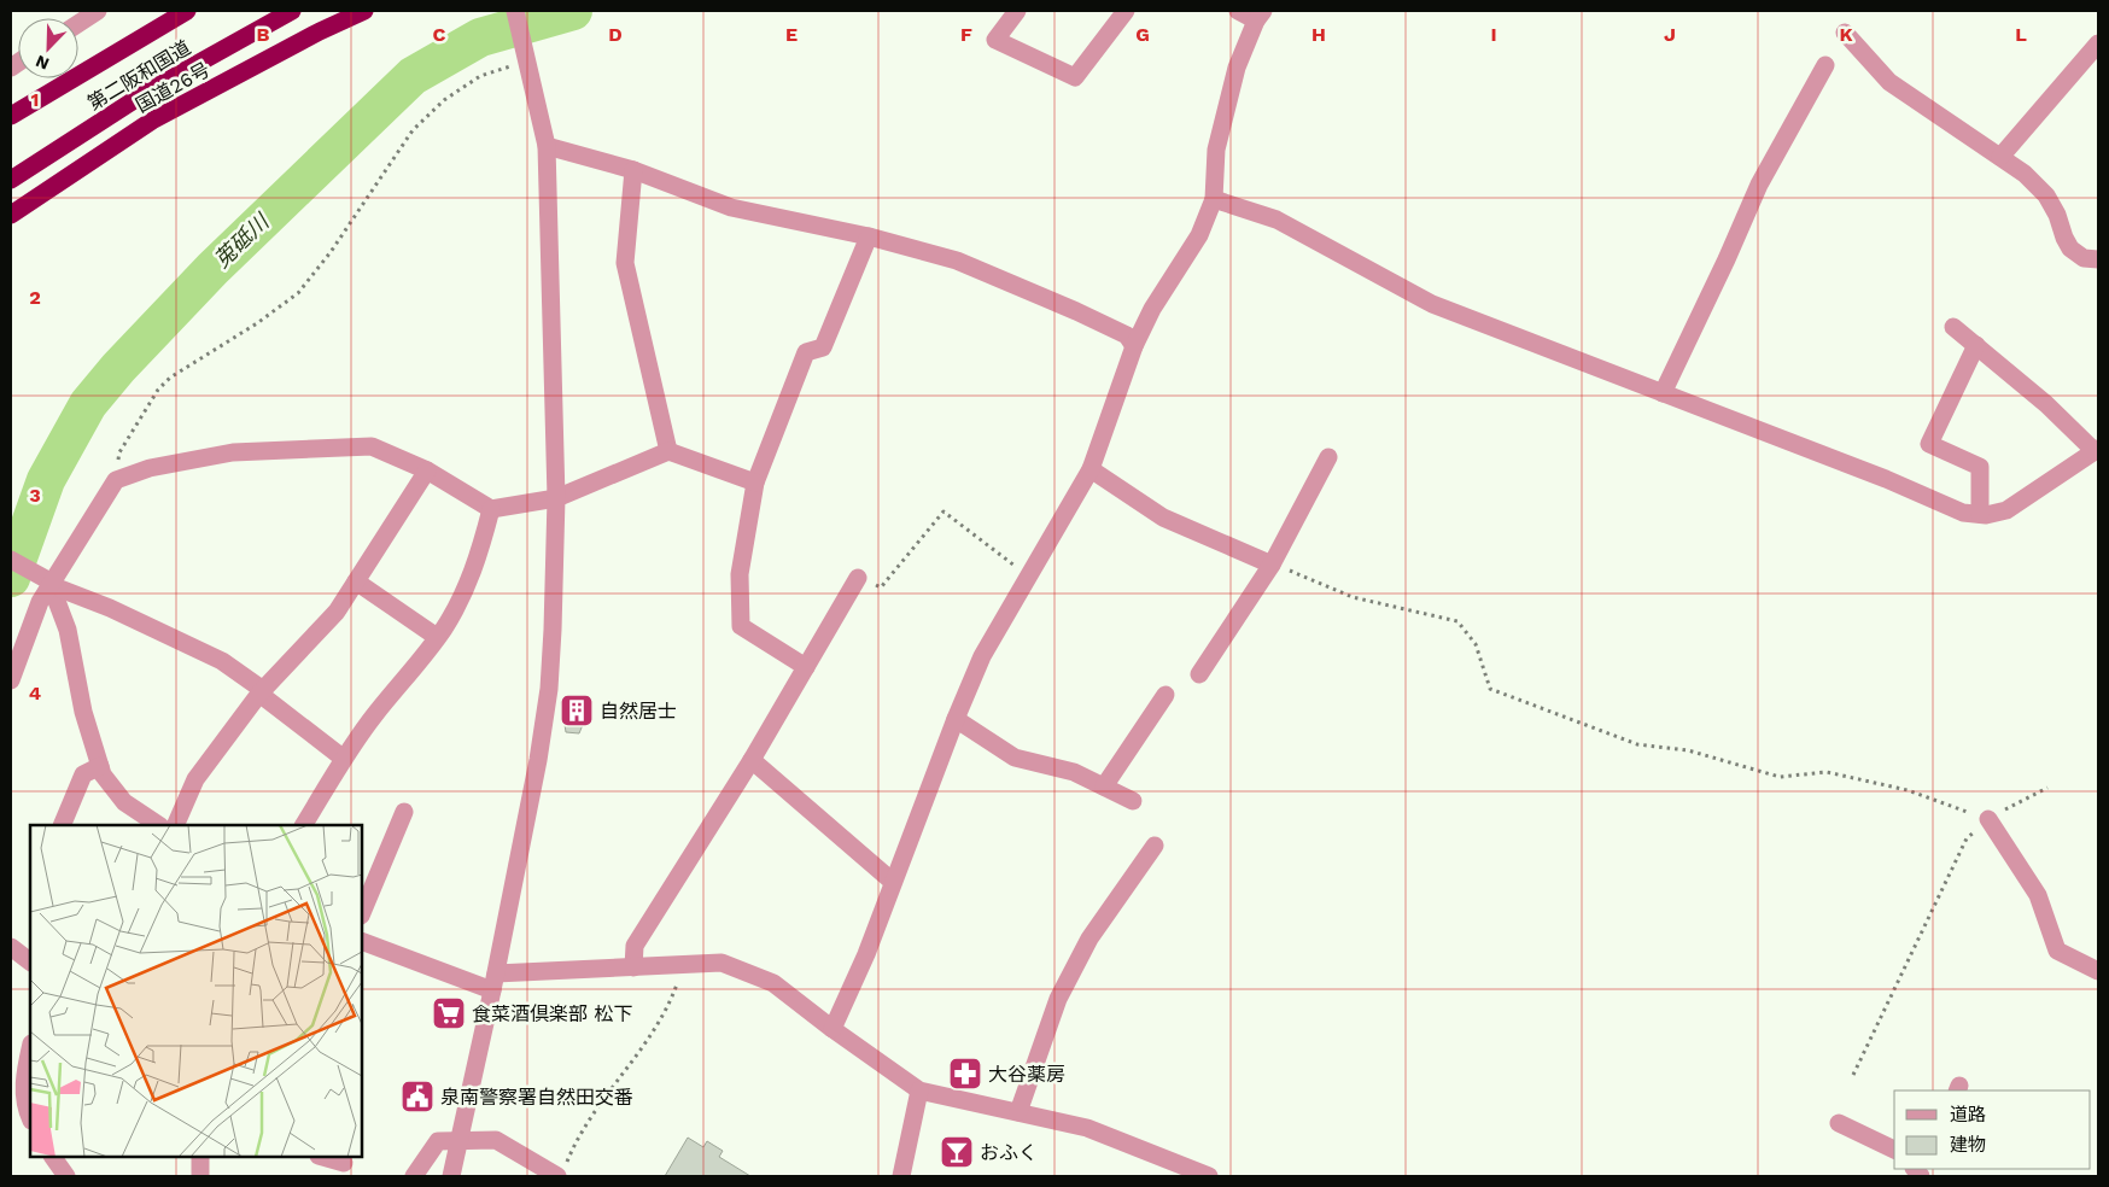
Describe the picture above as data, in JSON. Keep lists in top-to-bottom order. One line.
{"streets":{"highway":["第二阪和国道","国道26号"]},"water":["莵砥川"],"places":{"building":["自然居士"],"supermarket":["食菜酒倶楽部 松下"],"pharmacy":["大谷薬房"],"public building":["泉南警察署自然田交番"],"bar":["おふく"]},"legend":["道路","建物"],"north":"bottom left","grid":{"columns":["B","C","D","E","F","G","H","I","J","K","L"],"rows":["1","2","3","4"]}}
